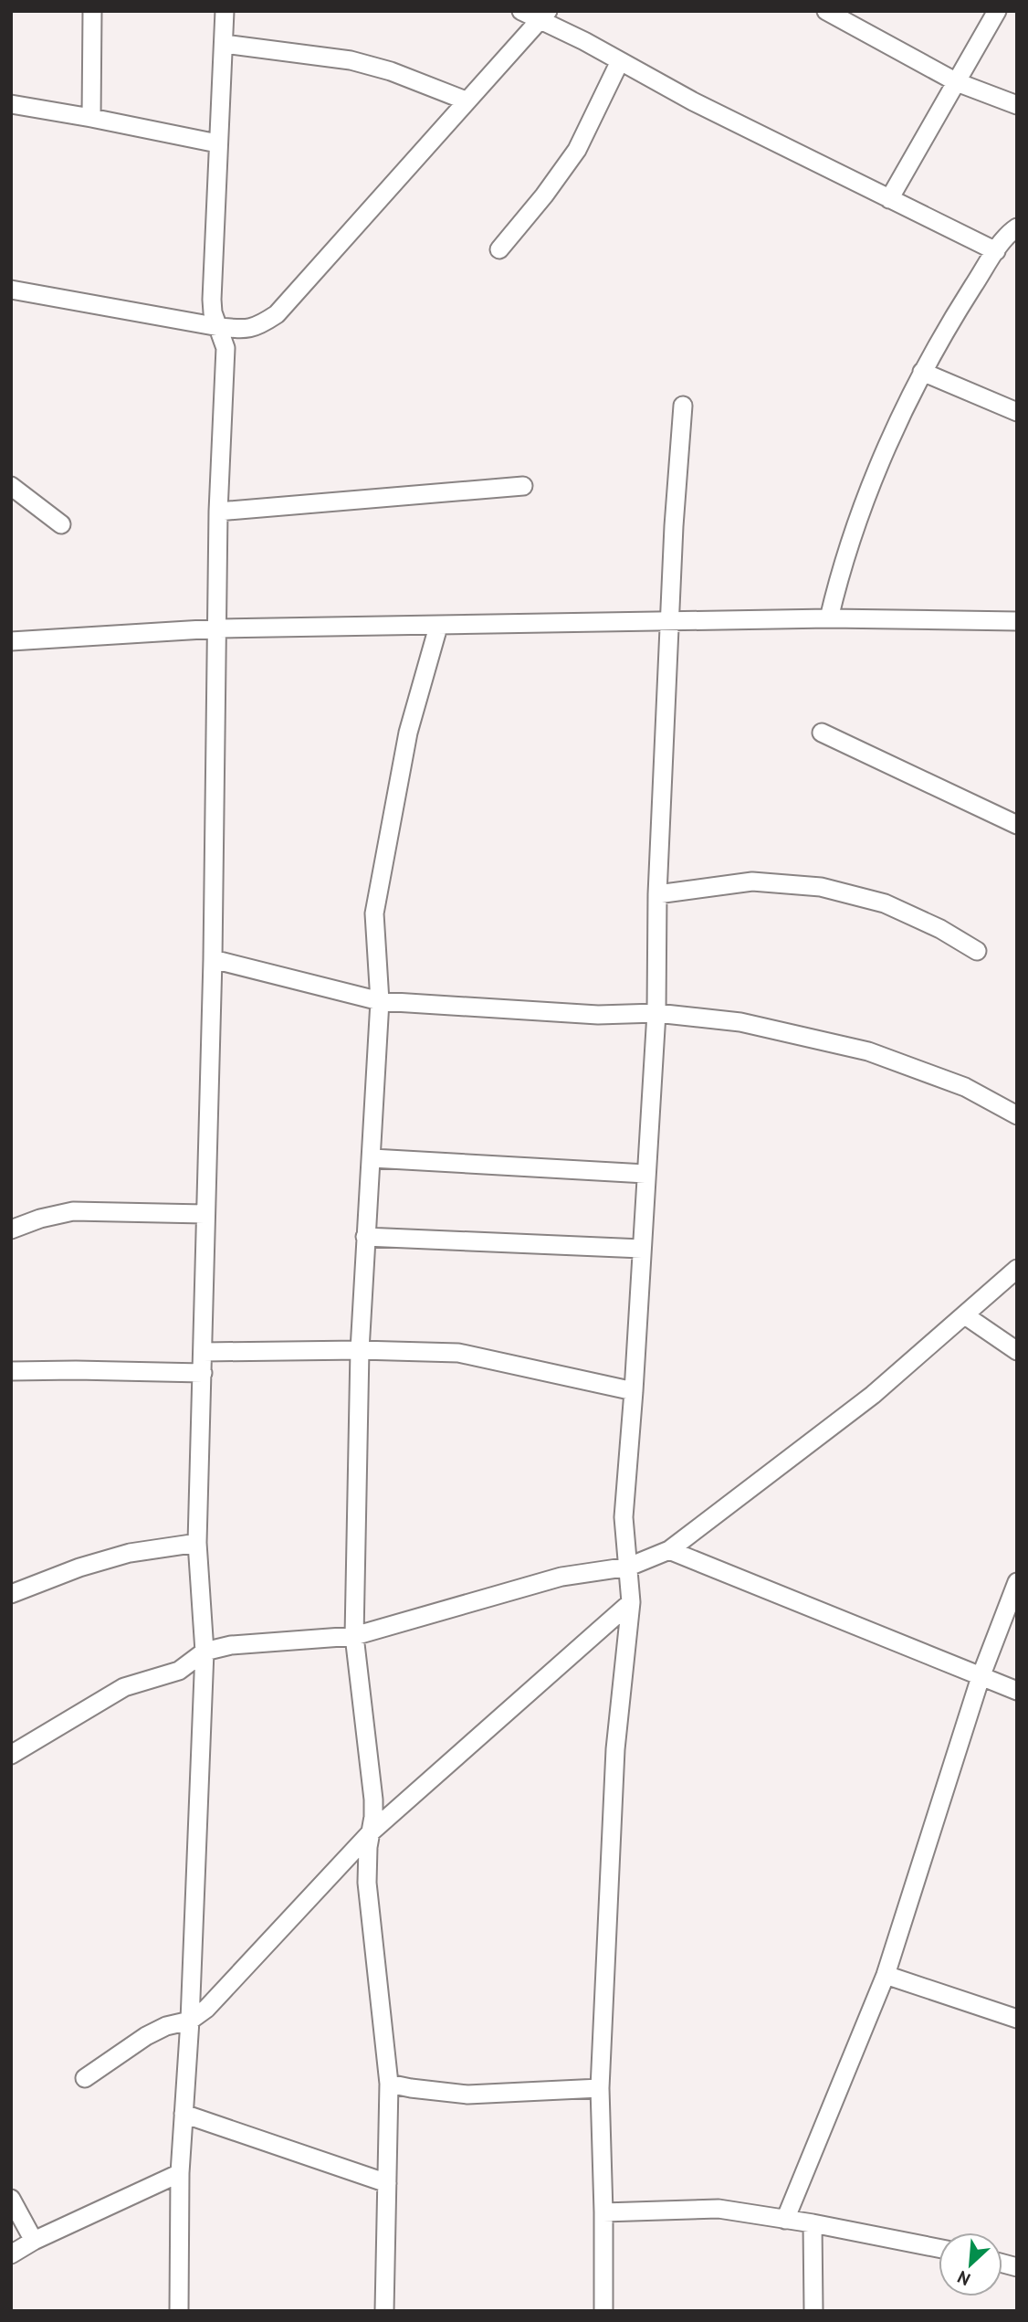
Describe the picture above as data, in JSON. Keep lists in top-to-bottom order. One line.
{"north":"bottom left"}
